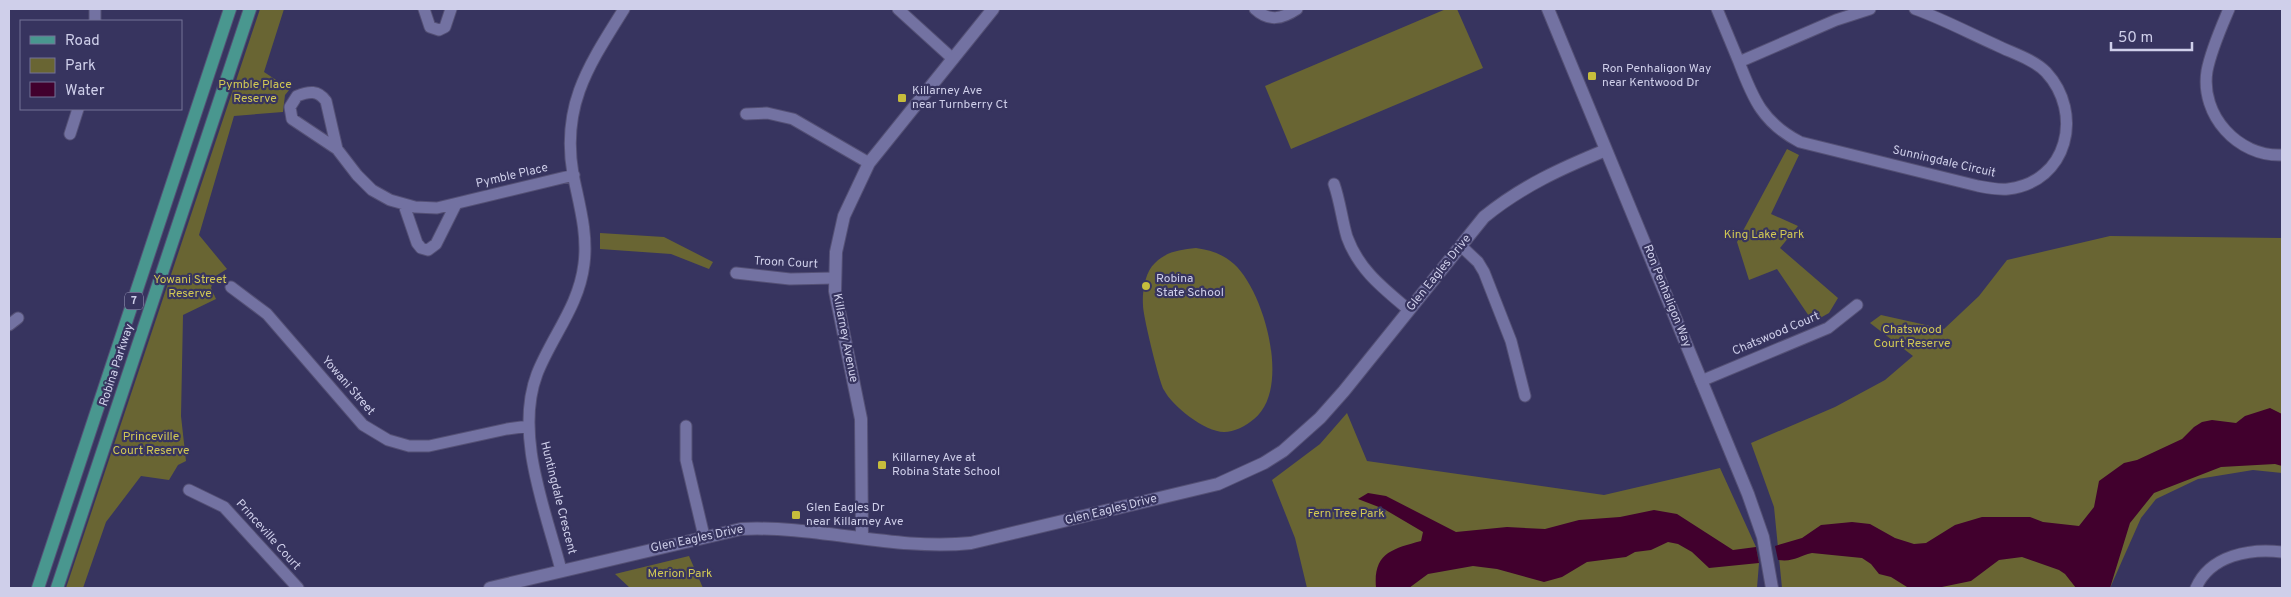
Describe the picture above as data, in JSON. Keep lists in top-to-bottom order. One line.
{"streets":{"main road":["7","Robina Parkway"],"street":["Sunningdale Circuit","Pymble Place","Troon Court","Glen Eagles Drive","Ron Penhaligon Way","Chatswood Court","Killarney Avenue","Yowani Street","Huntingdale Crescent","Princeville Court"]},"crossings":[["Pymble Place","Huntingdale Crescent"],["Troon Court","Killarney Avenue"],["Glen Eagles Drive","Ron Penhaligon Way"],["Glen Eagles Drive","Killarney Avenue"],["Glen Eagles Drive","Huntingdale Crescent"],["Ron Penhaligon Way","Chatswood Court"],["Yowani Street","Huntingdale Crescent"]],"parks":["Pymble Place Reserve","King Lake Park","Yowani Street Reserve","Chatswood Court Reserve","Princeville Court Reserve","Fern Tree Park","Merion Park"],"places":{"transit":["Ron Penhaligon Way near Kentwood Dr","Killarney Ave near Turnberry Ct","Killarney Ave at Robina State School","Glen Eagles Dr near Killarney Ave"],"other":["Robina State School"]},"legend":["Road","Park","Water"],"scale_bar":"50 m"}
